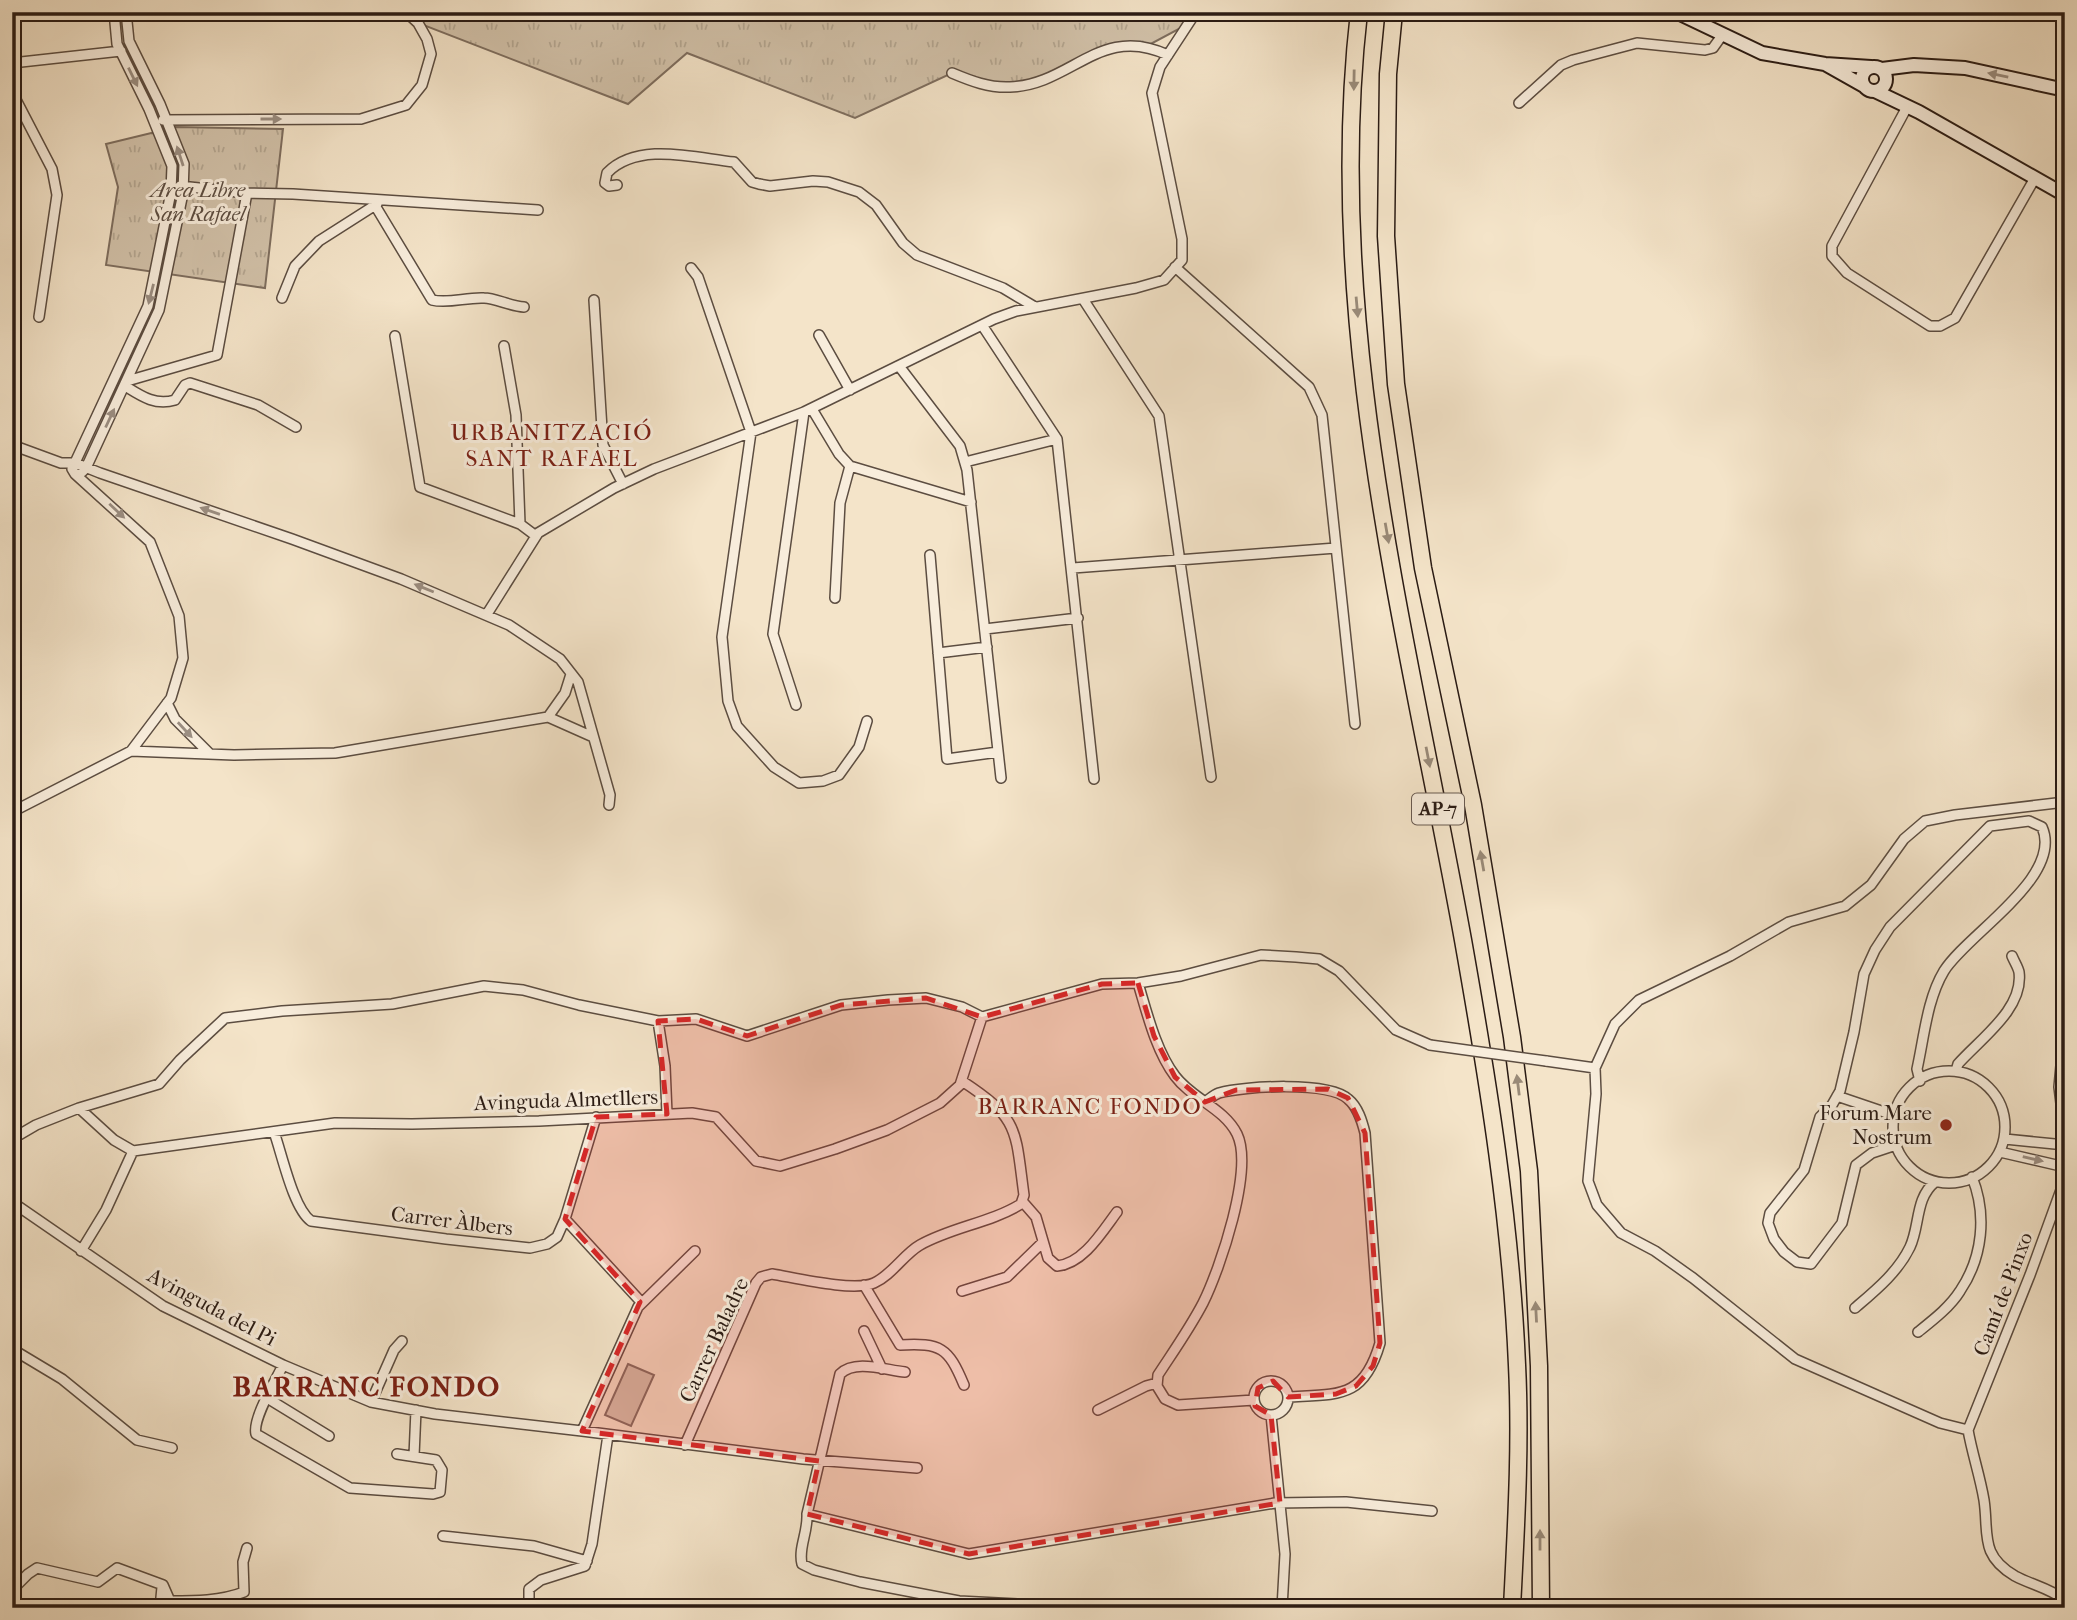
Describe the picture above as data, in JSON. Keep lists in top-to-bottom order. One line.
{"streets":{"highway":["AP-7"],"street":["Avinguda Almetllers","Carrer Àlbers","Camí de Pinxo","Avinguda del Pi","Carrer Baladre"]},"crossings":[["Avinguda Almetllers","Carrer Àlbers"]],"districts":["URBANITZACIÓ SANT RAFAEL","BARRANC FONDO","BARRANC FONDO"],"parks":["Area Libre San Rafael"],"places":["Forum Mare Nostrum"]}
